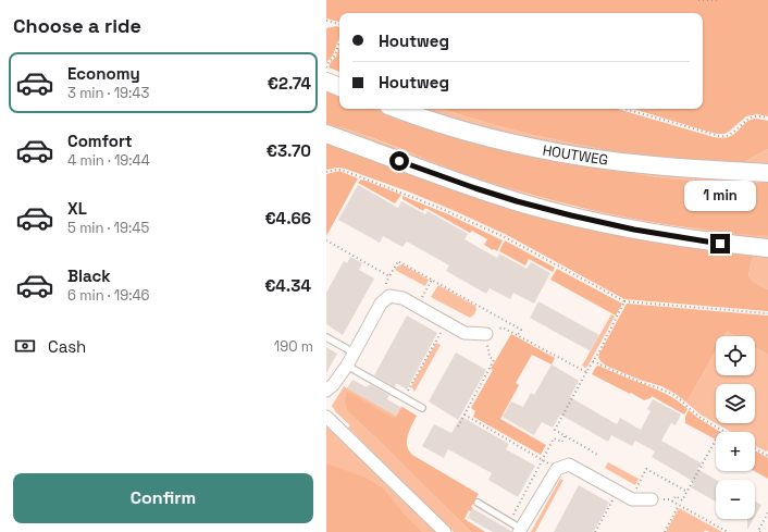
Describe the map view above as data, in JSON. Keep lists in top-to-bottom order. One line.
{"streets":{"street":["HOUTWEG"]},"page":{"heading":"Choose a ride","banner":["Houtweg","Houtweg"],"list":[{"name":"Economy","note":"3 min · 19:43","value":"€2.74"},{"name":"Comfort","note":"4 min · 19:44","value":"€3.70"},{"name":"XL","note":"5 min · 19:45","value":"€4.66"},{"name":"Black","note":"6 min · 19:46","value":"€4.34"}],"bubble":"1 min","pay":["Cash","190 m"],"map_buttons":["+","−"],"buttons":"Confirm"}}
